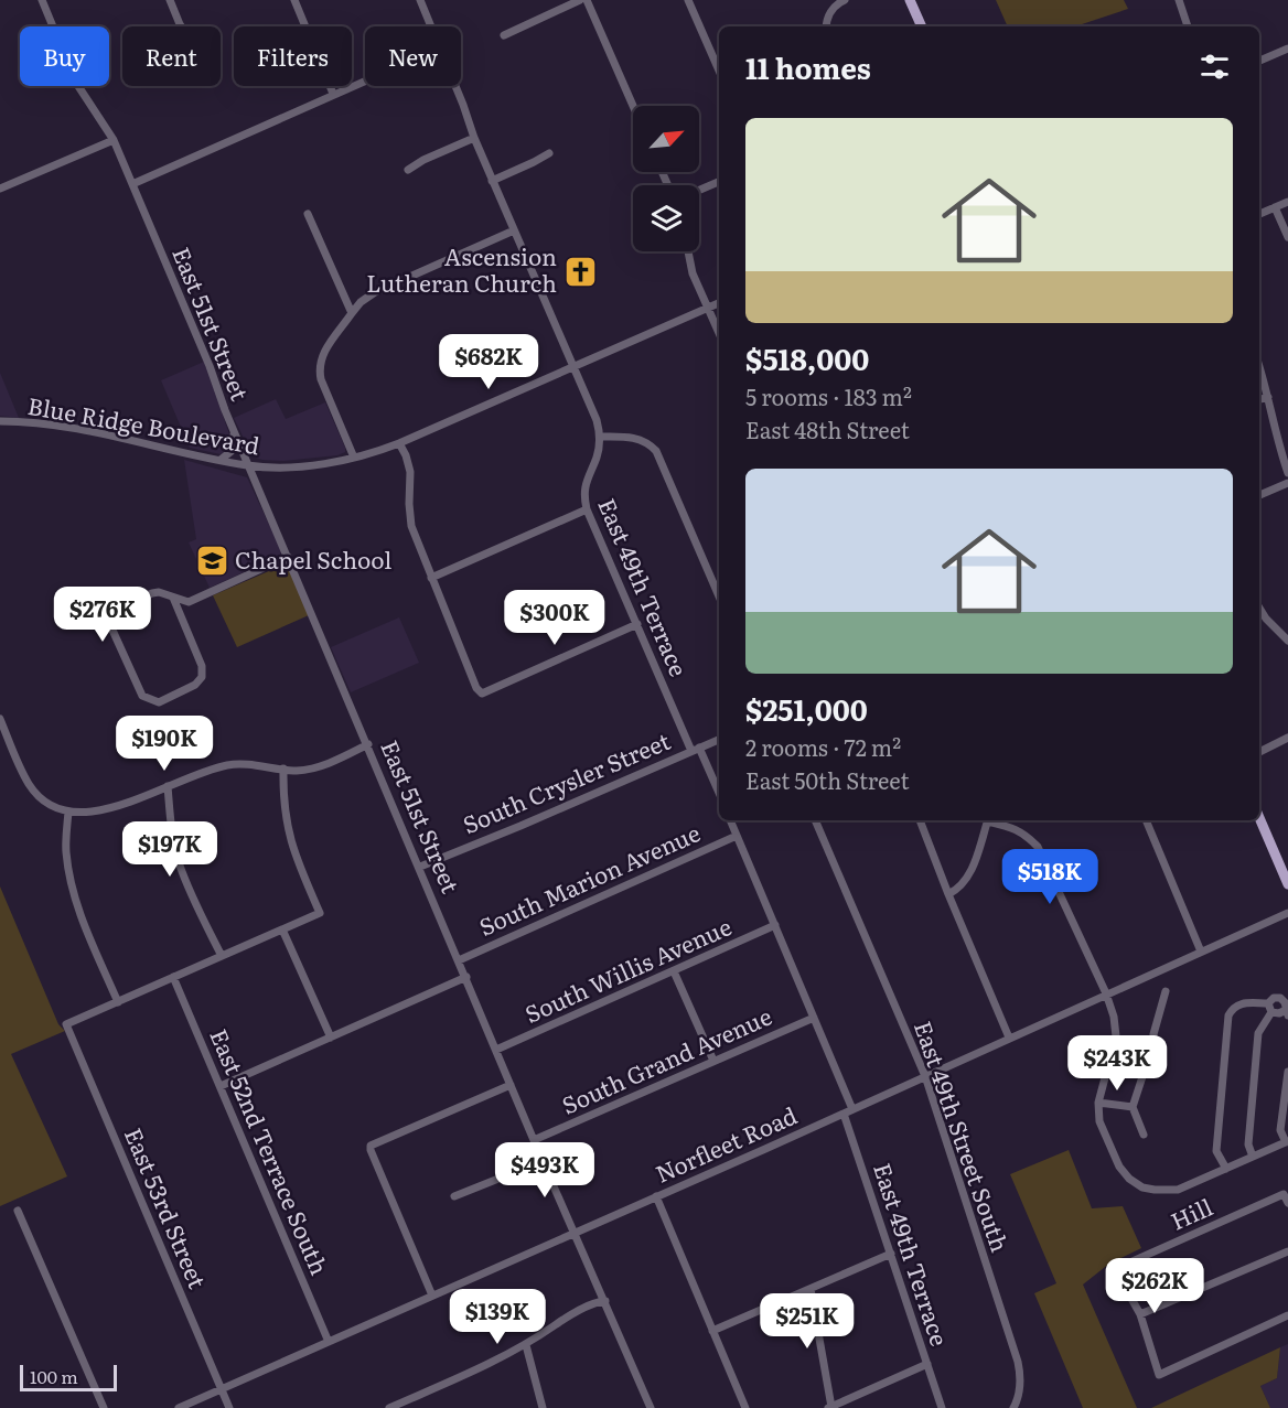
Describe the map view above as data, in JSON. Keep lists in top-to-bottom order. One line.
{"streets":{"street":["East 51st Street","Blue Ridge Boulevard","East 49th Terrace","South Crysler Street","South Marion Avenue","South Willis Avenue","South Grand Avenue","East 49th Street South","Norfleet Road","East 52nd Terrace South","East 53rd Street","Hill"]},"crossings":[["East 51st Street","Blue Ridge Boulevard"],["East 51st Street","South Crysler Street"],["East 51st Street","South Marion Avenue"],["East 49th Terrace","South Crysler Street"],["East 49th Terrace","Norfleet Road"],["East 49th Street South","Norfleet Road"],["Norfleet Road","East 52nd Terrace South"],["Norfleet Road","East 53rd Street"]],"places":{"church":["Ascension Lutheran Church"],"school or university":["Chapel School"]},"scale_bar":"100 m","north":"top right","page":{"chip":["Buy","Rent","Filters","New"],"heading":"11 homes","list":[{"name":"$518,000","note":"5 rooms · 183 m² · East 48th Street"},{"name":"$251,000","note":"2 rooms · 72 m² · East 50th Street"}],"price":["$682K","$276K","$300K","$190K","$197K","$518K","$243K","$493K","$262K","$139K","$251K"],"scale":"100 m"}}
